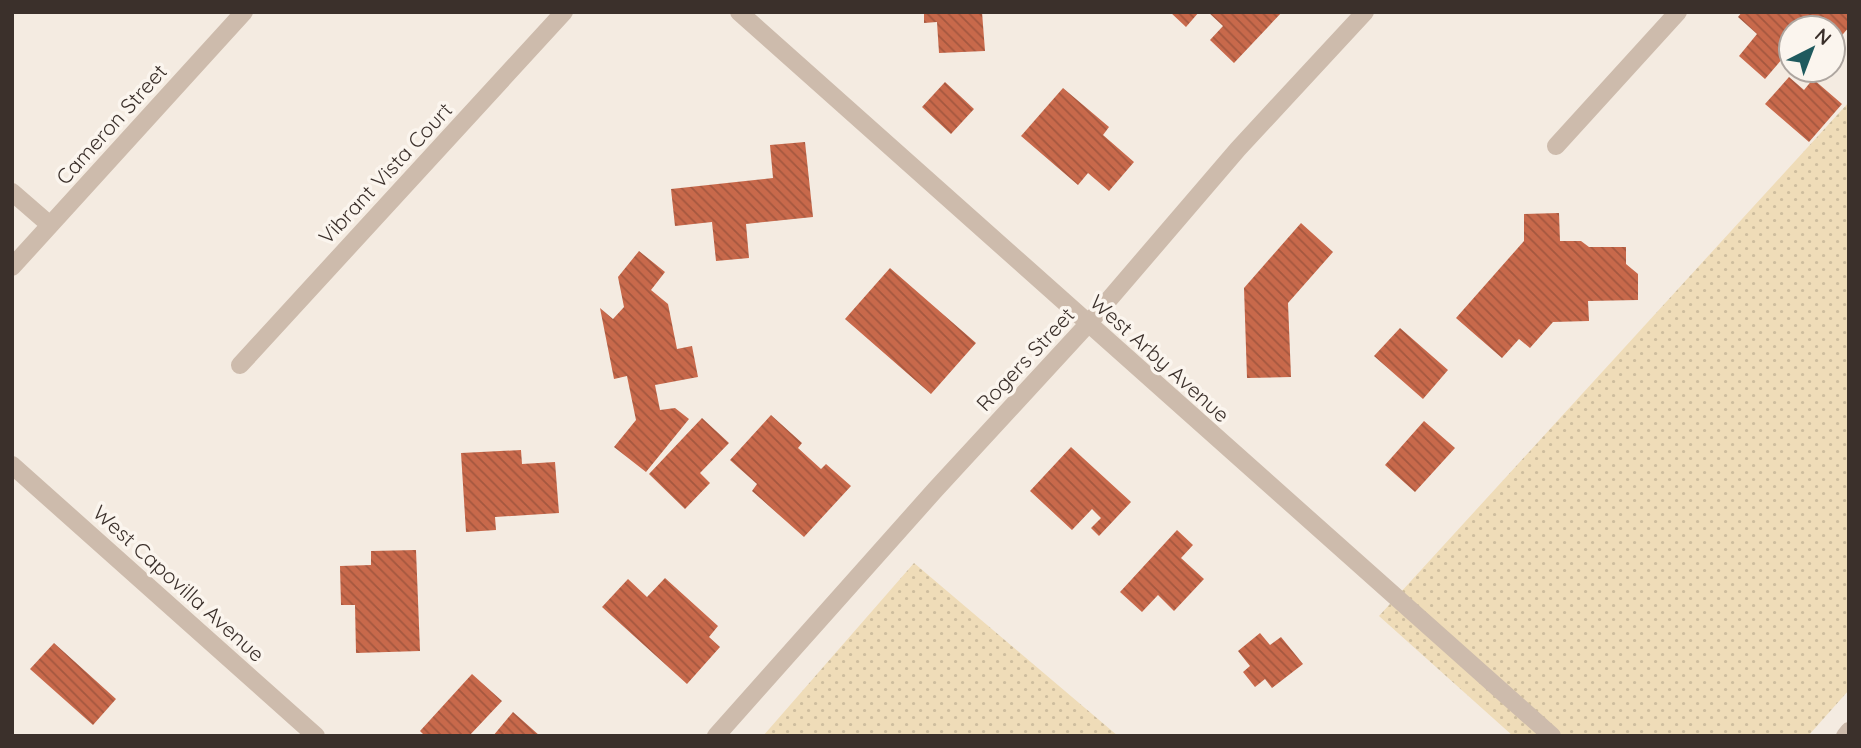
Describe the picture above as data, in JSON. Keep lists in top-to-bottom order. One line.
{"streets":{"street":["Cameron Street","Vibrant Vista Court","West Arby Avenue","Rogers Street","West Capovilla Avenue"]},"crossings":[["West Arby Avenue","Rogers Street"]],"north":"top right"}
